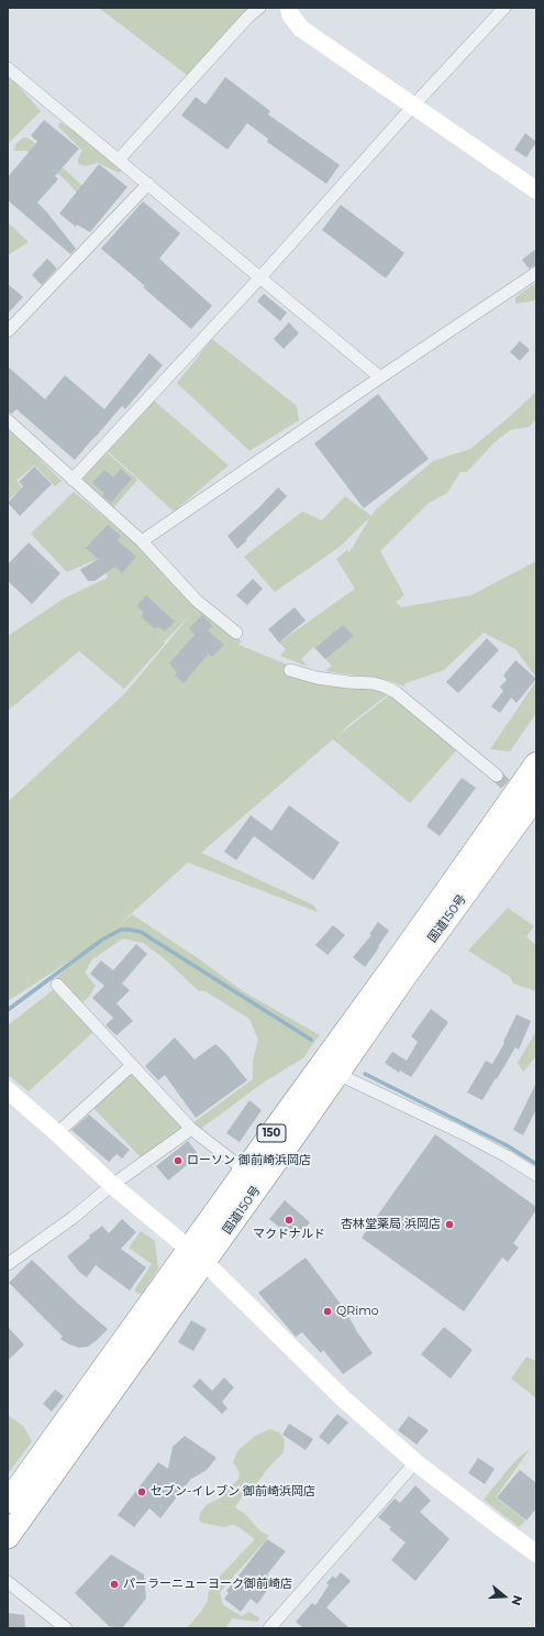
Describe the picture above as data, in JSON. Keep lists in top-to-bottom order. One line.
{"streets":{"highway":["国道150号","150"]},"places":["ローソン 御前崎浜岡店","マクドナルド","杏林堂薬局 浜岡店","QRimo","セブン-イレブン 御前崎浜岡店","パーラーニューヨーク御前崎店"],"north":"right"}
